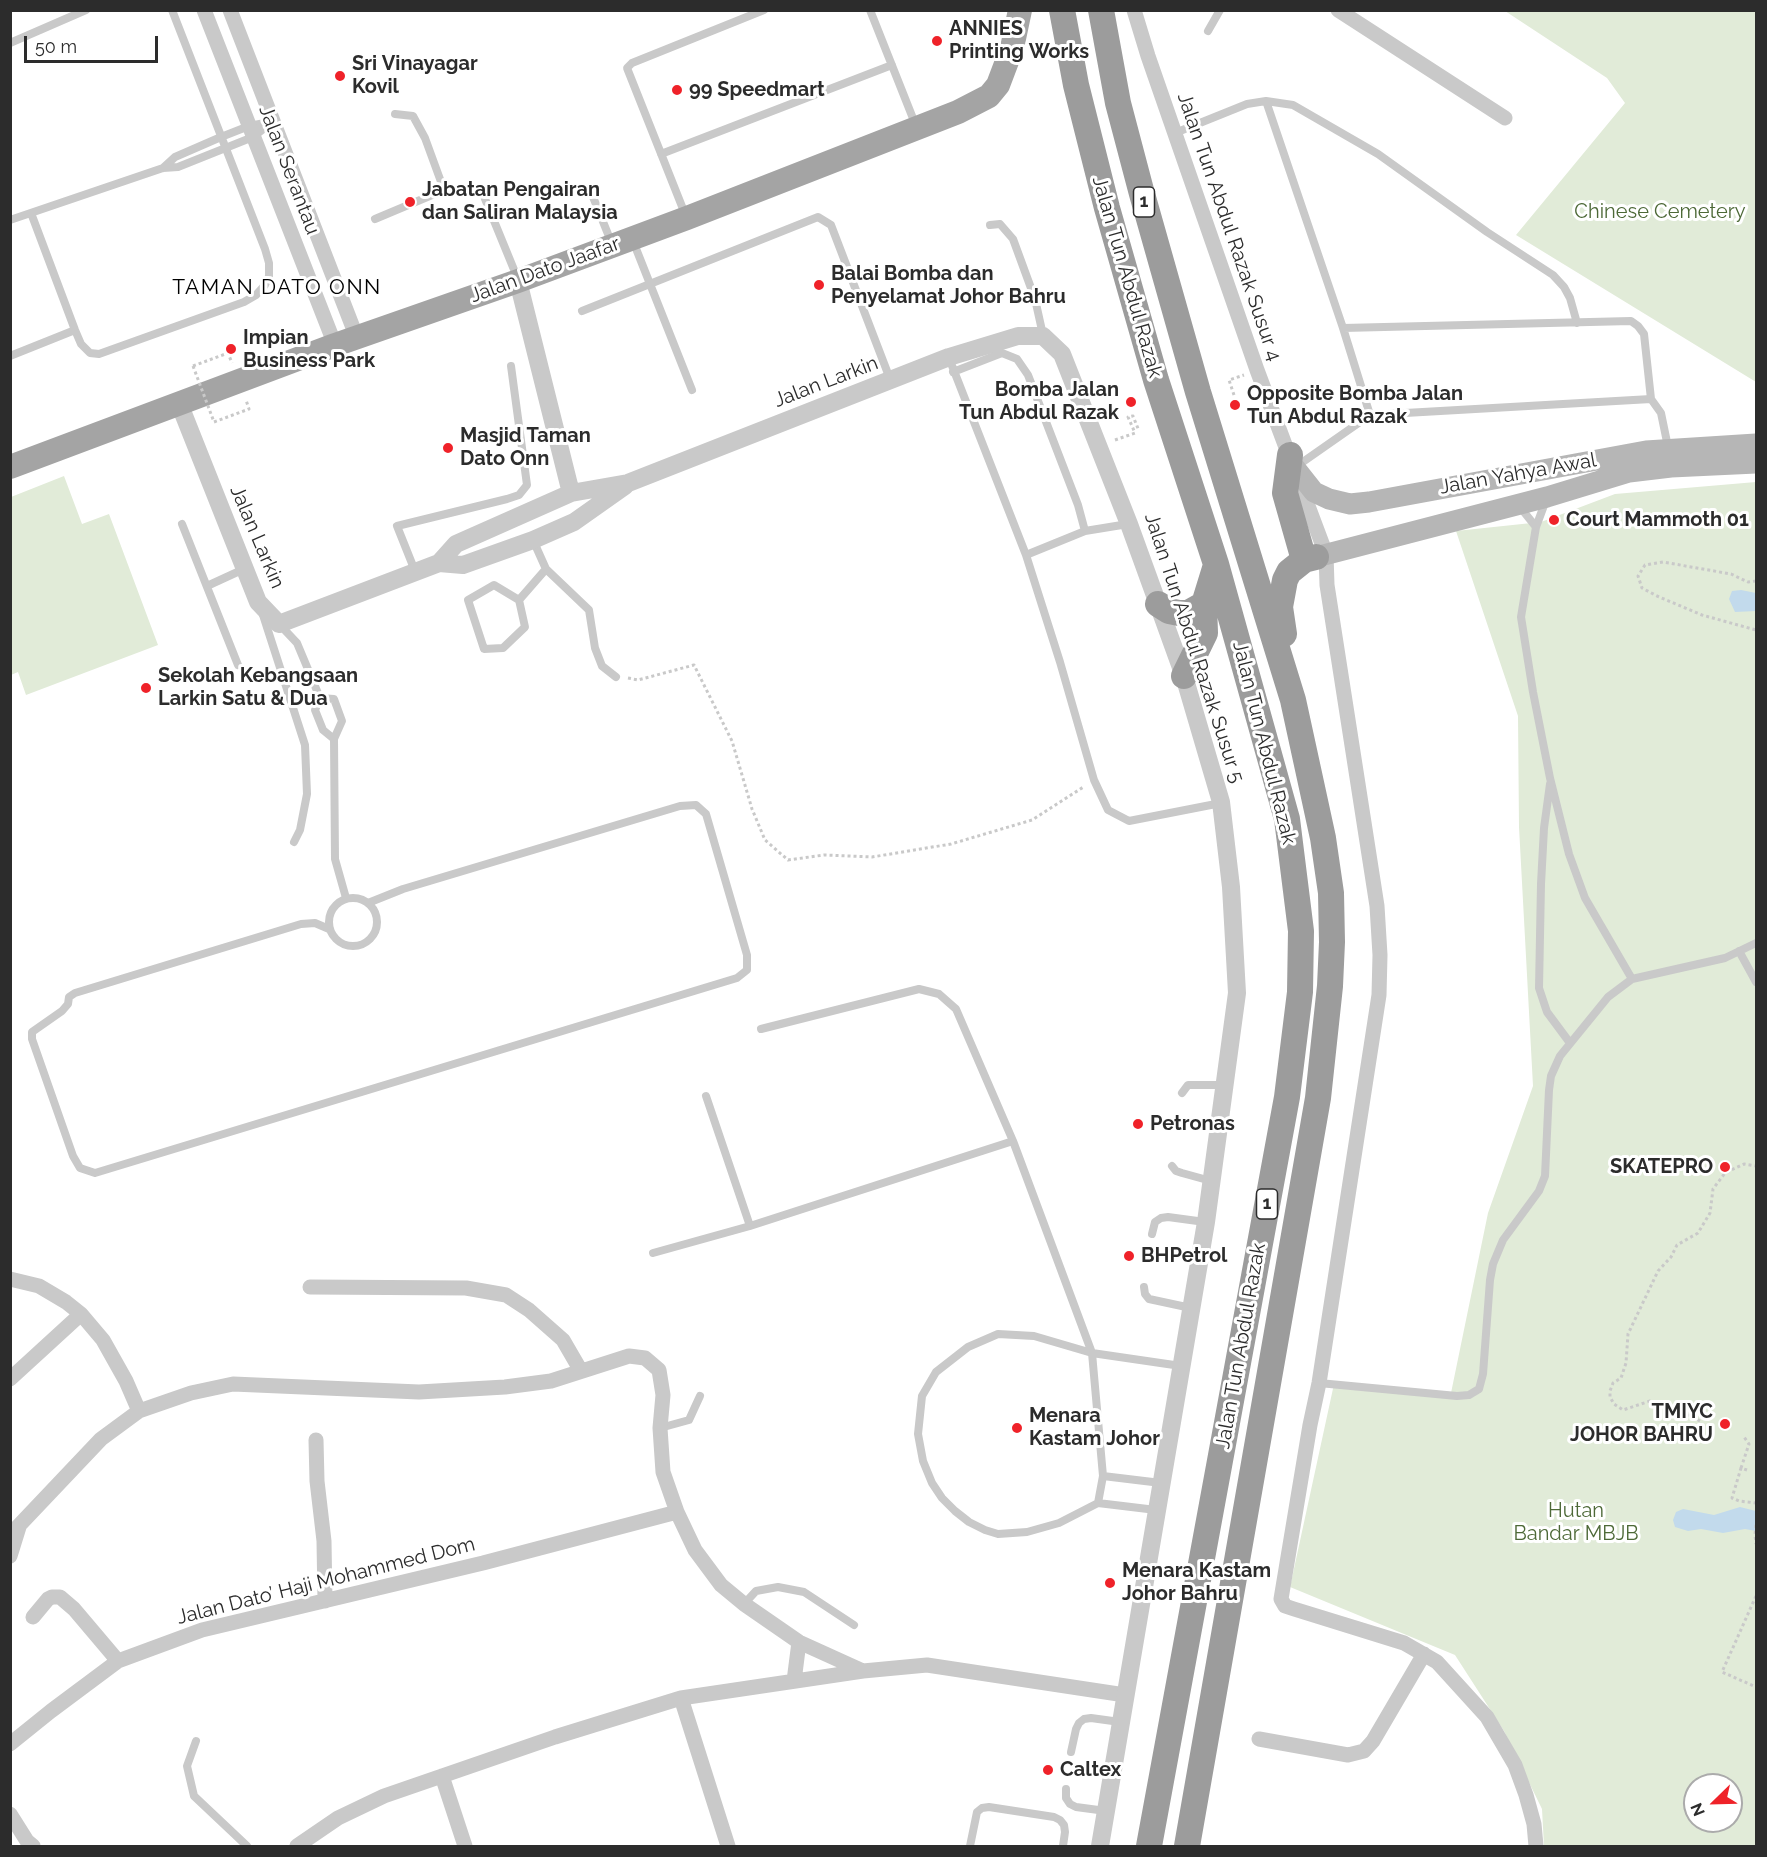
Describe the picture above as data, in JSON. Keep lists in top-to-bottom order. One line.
{"streets":{"highway":["1","Jalan Tun Abdul Razak"],"main road":["Jalan Dato Jaafar","Jalan Yahya Awal"],"street":["Jalan Serantau","Jalan Tun Abdul Razak Susur 4","Jalan Larkin","Jalan Tun Abdul Razak Susur 5","Jalan Dato’ Haji Mohammed Dom"]},"crossings":[["Jalan Serantau","Jalan Dato Jaafar"],["Jalan Tun Abdul Razak Susur 4","Jalan Yahya Awal"],["Jalan Dato Jaafar","Jalan Larkin"],["Jalan Larkin","Jalan Tun Abdul Razak Susur 5"]],"districts":["TAMAN DATO ONN"],"parks":["Chinese Cemetery","Hutan Bandar MBJB"],"places":["ANNIES Printing Works","Sri Vinayagar Kovil","99 Speedmart","Jabatan Pengairan dan Saliran Malaysia","Balai Bomba dan Penyelamat Johor Bahru","Impian Business Park","Bomba Jalan Tun Abdul Razak","Opposite Bomba Jalan Tun Abdul Razak","Masjid Taman Dato Onn","Court Mammoth 01","Sekolah Kebangsaan Larkin Satu & Dua","Petronas","SKATEPRO","BHPetrol","TMIYC JOHOR BAHRU","Menara Kastam Johor","Menara Kastam Johor Bahru","Caltex"],"scale_bar":"50 m","north":"bottom left"}
